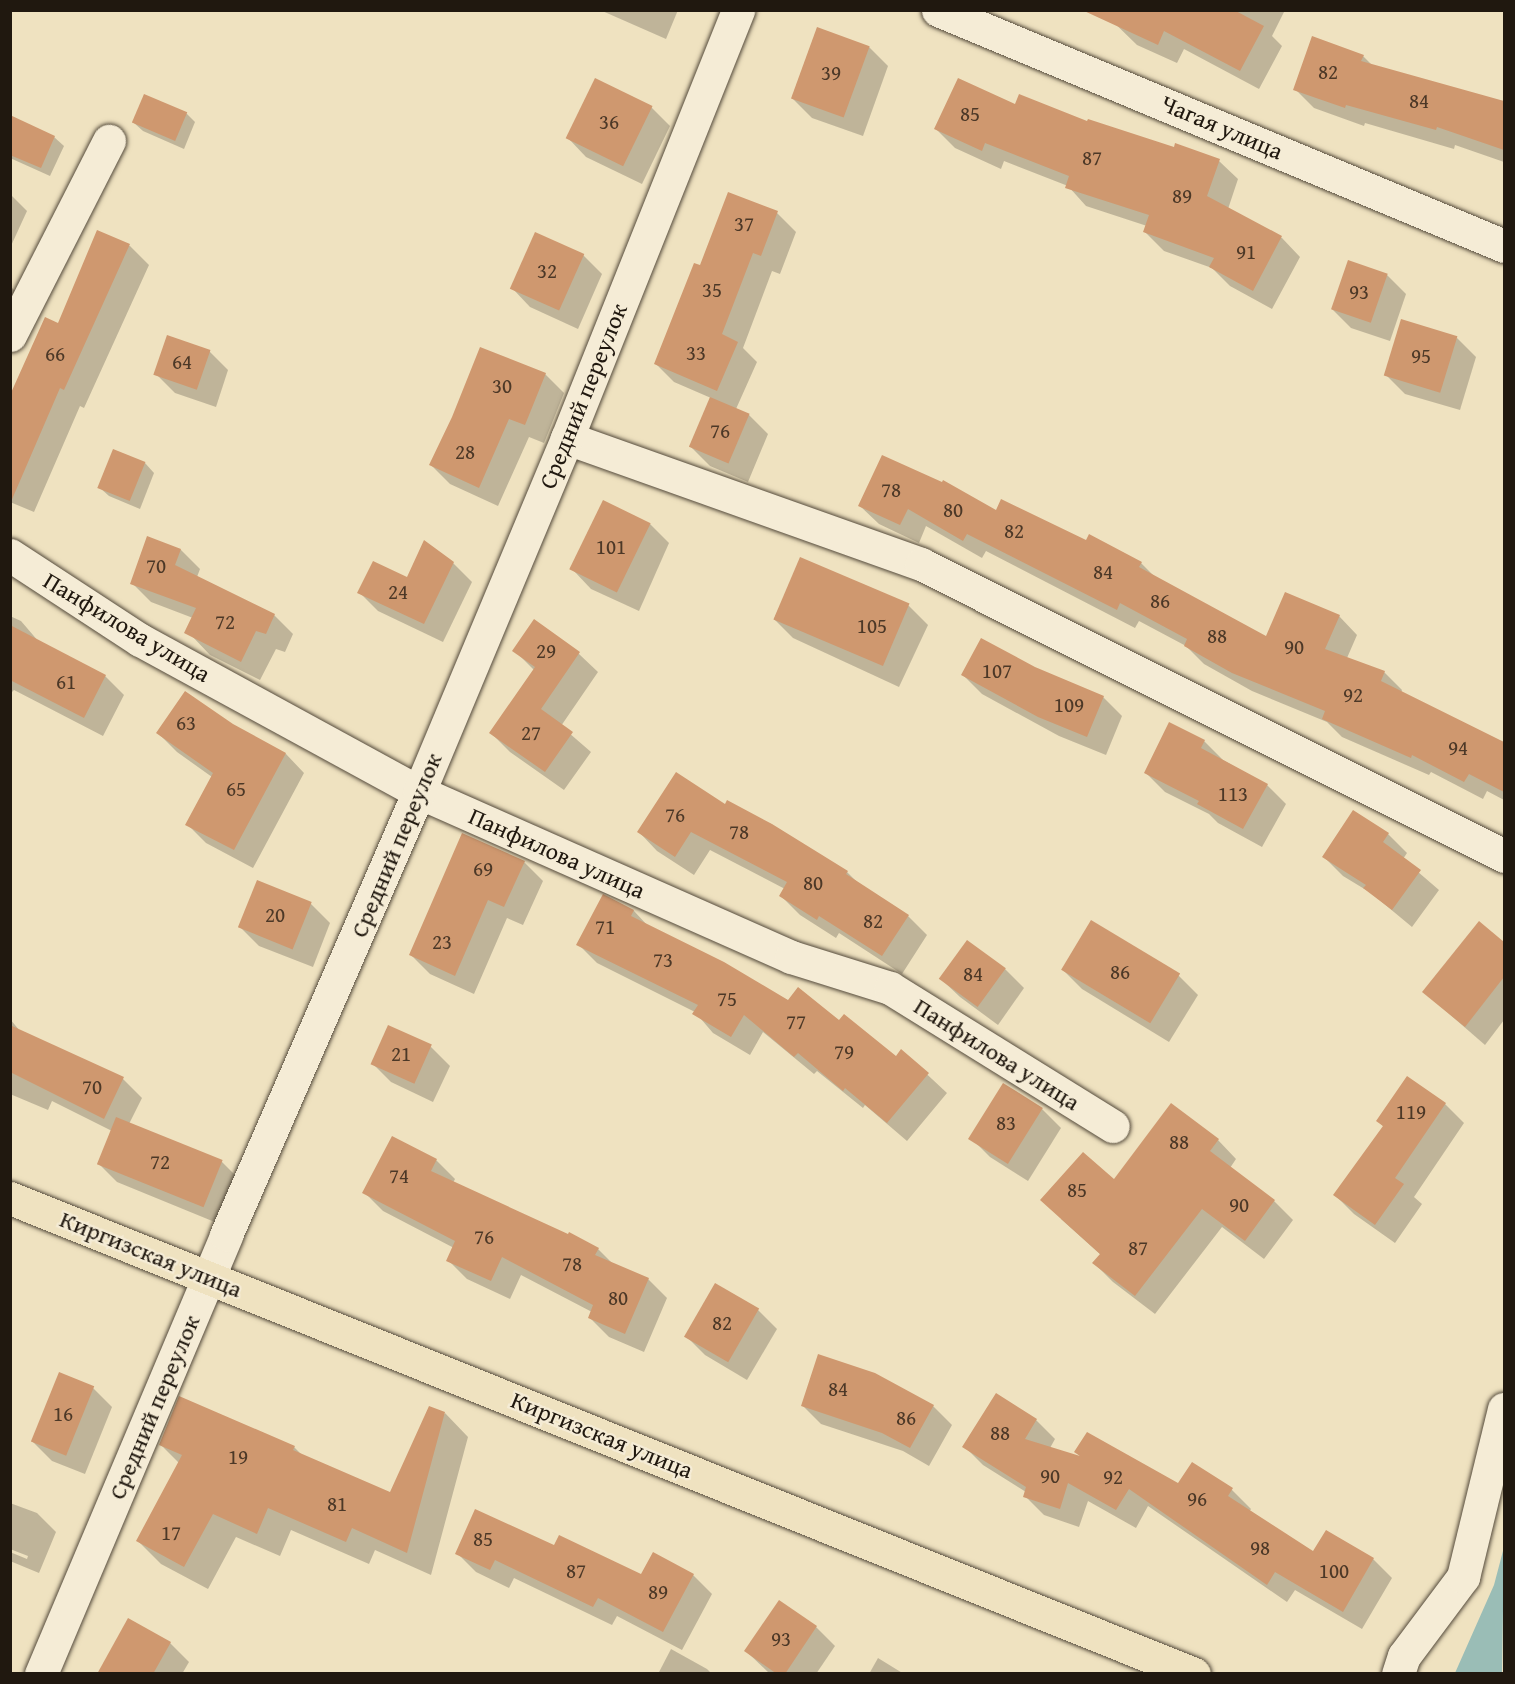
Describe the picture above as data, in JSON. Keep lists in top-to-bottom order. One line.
{"streets":{"main road":["Киргизская улица"],"street":["Чагая улица","Средний переулок","Панфилова улица"]},"crossings":[["Средний переулок","Панфилова улица"],["Средний переулок","Киргизская улица"]],"house_numbers":["82","39","84","85","36","87","89","37","91","32","35","93","33","66","95","64","30","76","28","78","80","82","101","70","84","24","86","72","105","88","90","29","107","61","92","109","63","27","94","65","113","76","78","69","80","20","82","71","23","73","86","84","75","77","79","21","70","119","83","88","72","74","85","90","76","87","78","80","82","84","16","86","88","19","90","92","96","81","17","85","98","87","100","89","93"]}
